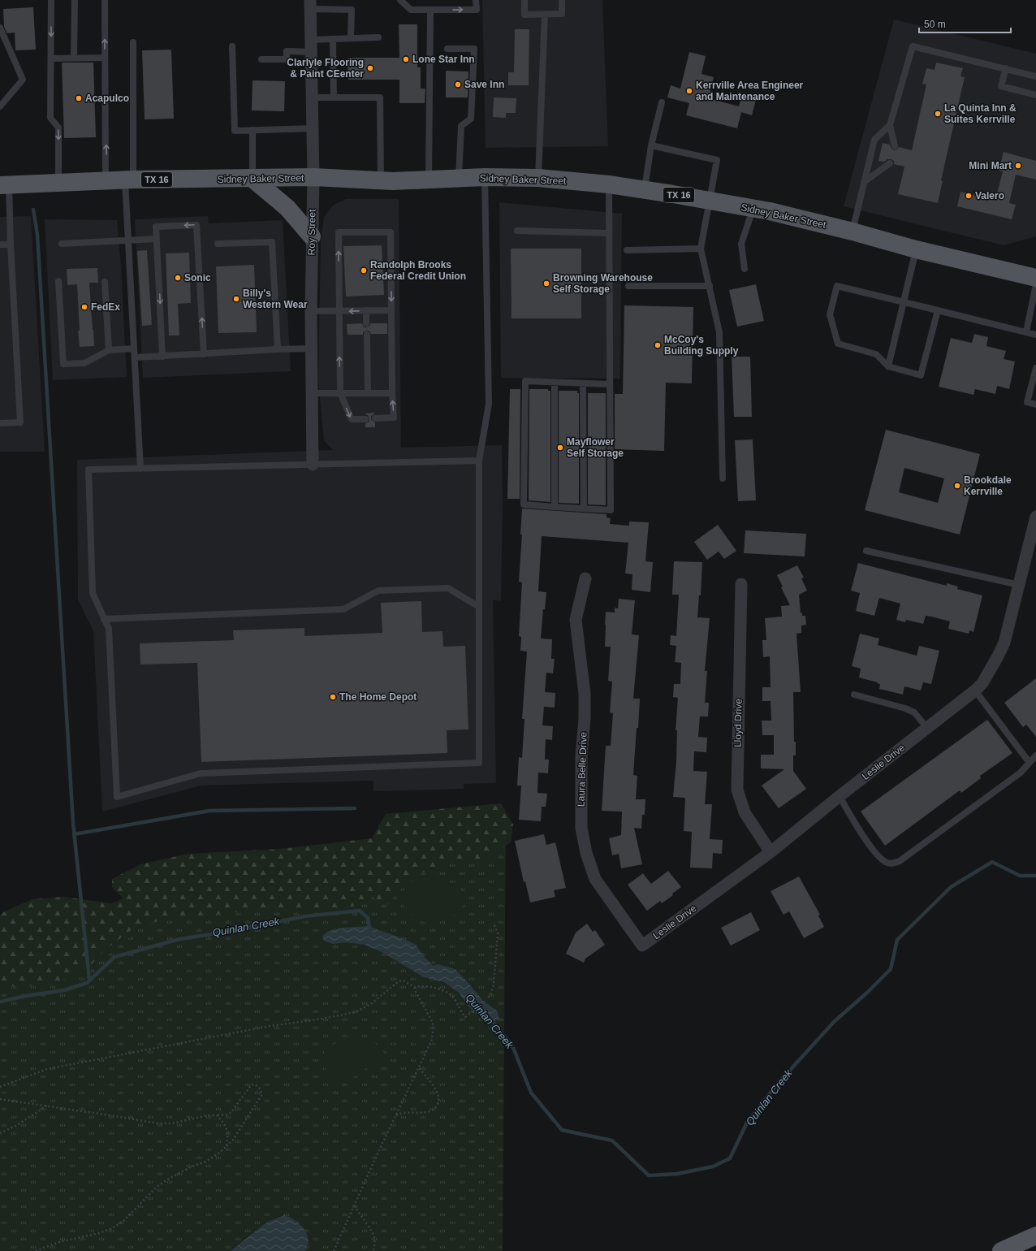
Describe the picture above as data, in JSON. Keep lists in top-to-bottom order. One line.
{"streets":{"main road":["Sidney Baker Street","TX 16"],"street":["Roy Street","Lloyd Drive","Leslie Drive","Laura Belle Drive"]},"crossings":[["Sidney Baker Street","Roy Street"],["Lloyd Drive","Leslie Drive"],["Leslie Drive","Laura Belle Drive"]],"water":["Quinlan Creek"],"places":["Lone Star Inn","Clarlyle Flooring & Paint CEenter","Save Inn","Kerrville Area Engineer and Maintenance","Acapulco","La Quinta Inn & Suites Kerrville","Mini Mart","Valero","Randolph Brooks Federal Credit Union","Sonic","Browning Warehouse Self Storage","Billy's Western Wear","FedEx","McCoy's Building Supply","Mayflower Self Storage","Brookdale Kerrville","The Home Depot"],"scale_bar":"50 m"}
